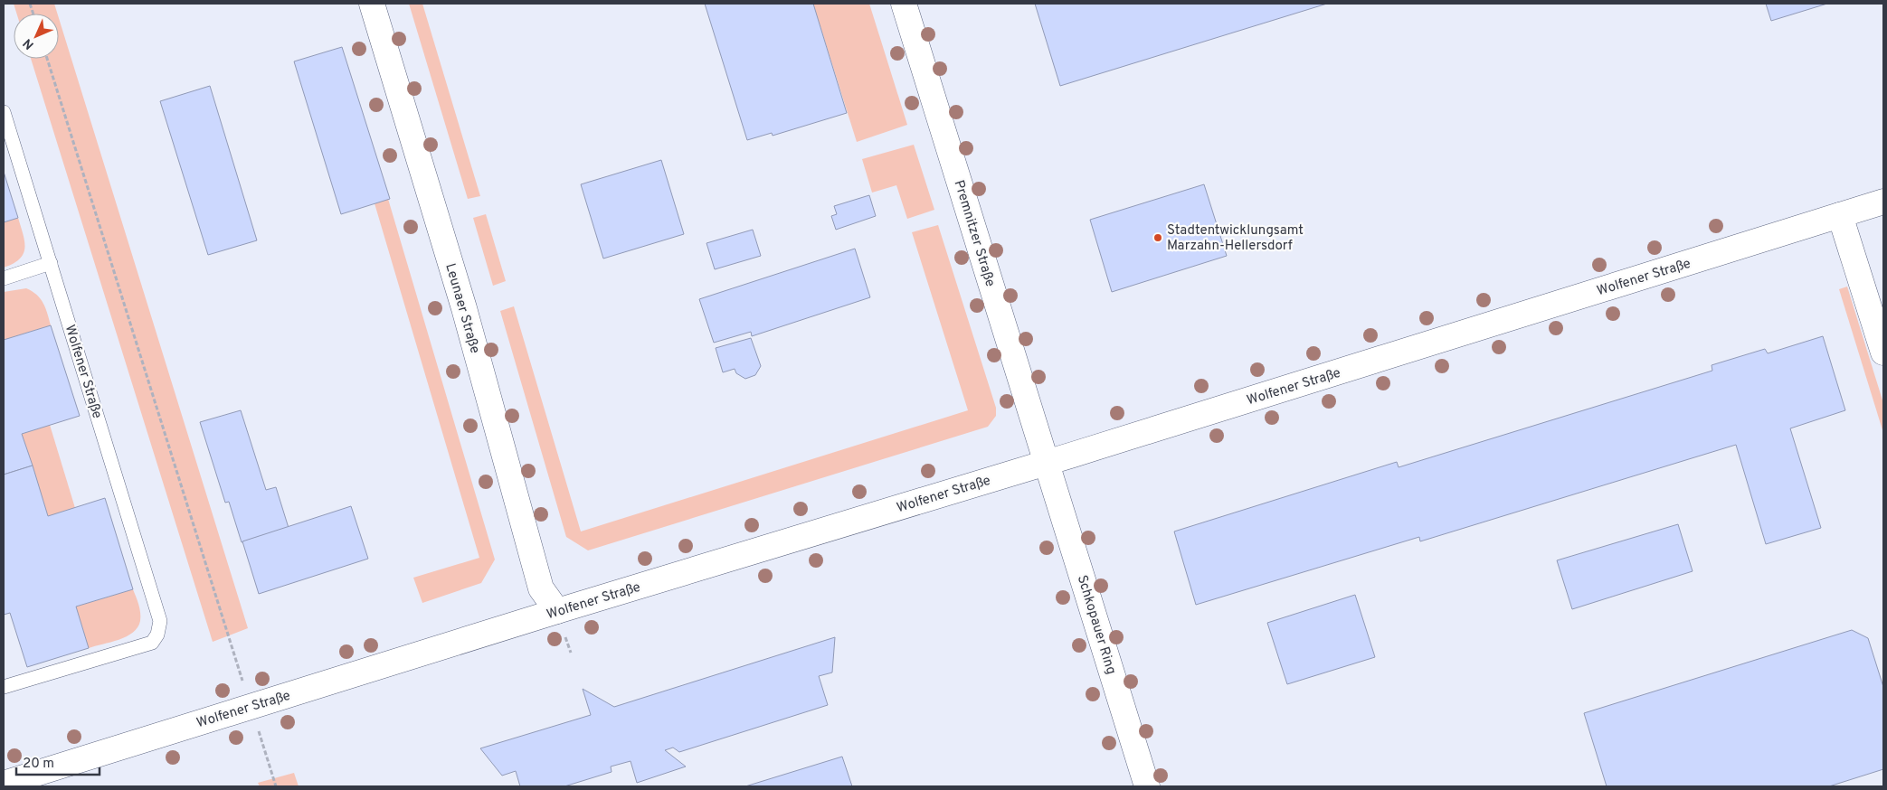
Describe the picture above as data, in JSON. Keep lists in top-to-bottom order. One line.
{"streets":{"street":["Premnitzer Straße","Wolfener Straße","Leunaer Straße","Schkopauer Ring"]},"crossings":[["Premnitzer Straße","Wolfener Straße"],["Premnitzer Straße","Schkopauer Ring"],["Wolfener Straße","Leunaer Straße"],["Wolfener Straße","Schkopauer Ring"]],"places":["Stadtentwicklungsamt Marzahn-Hellersdorf"],"scale_bar":"20 m","north":"bottom left"}
